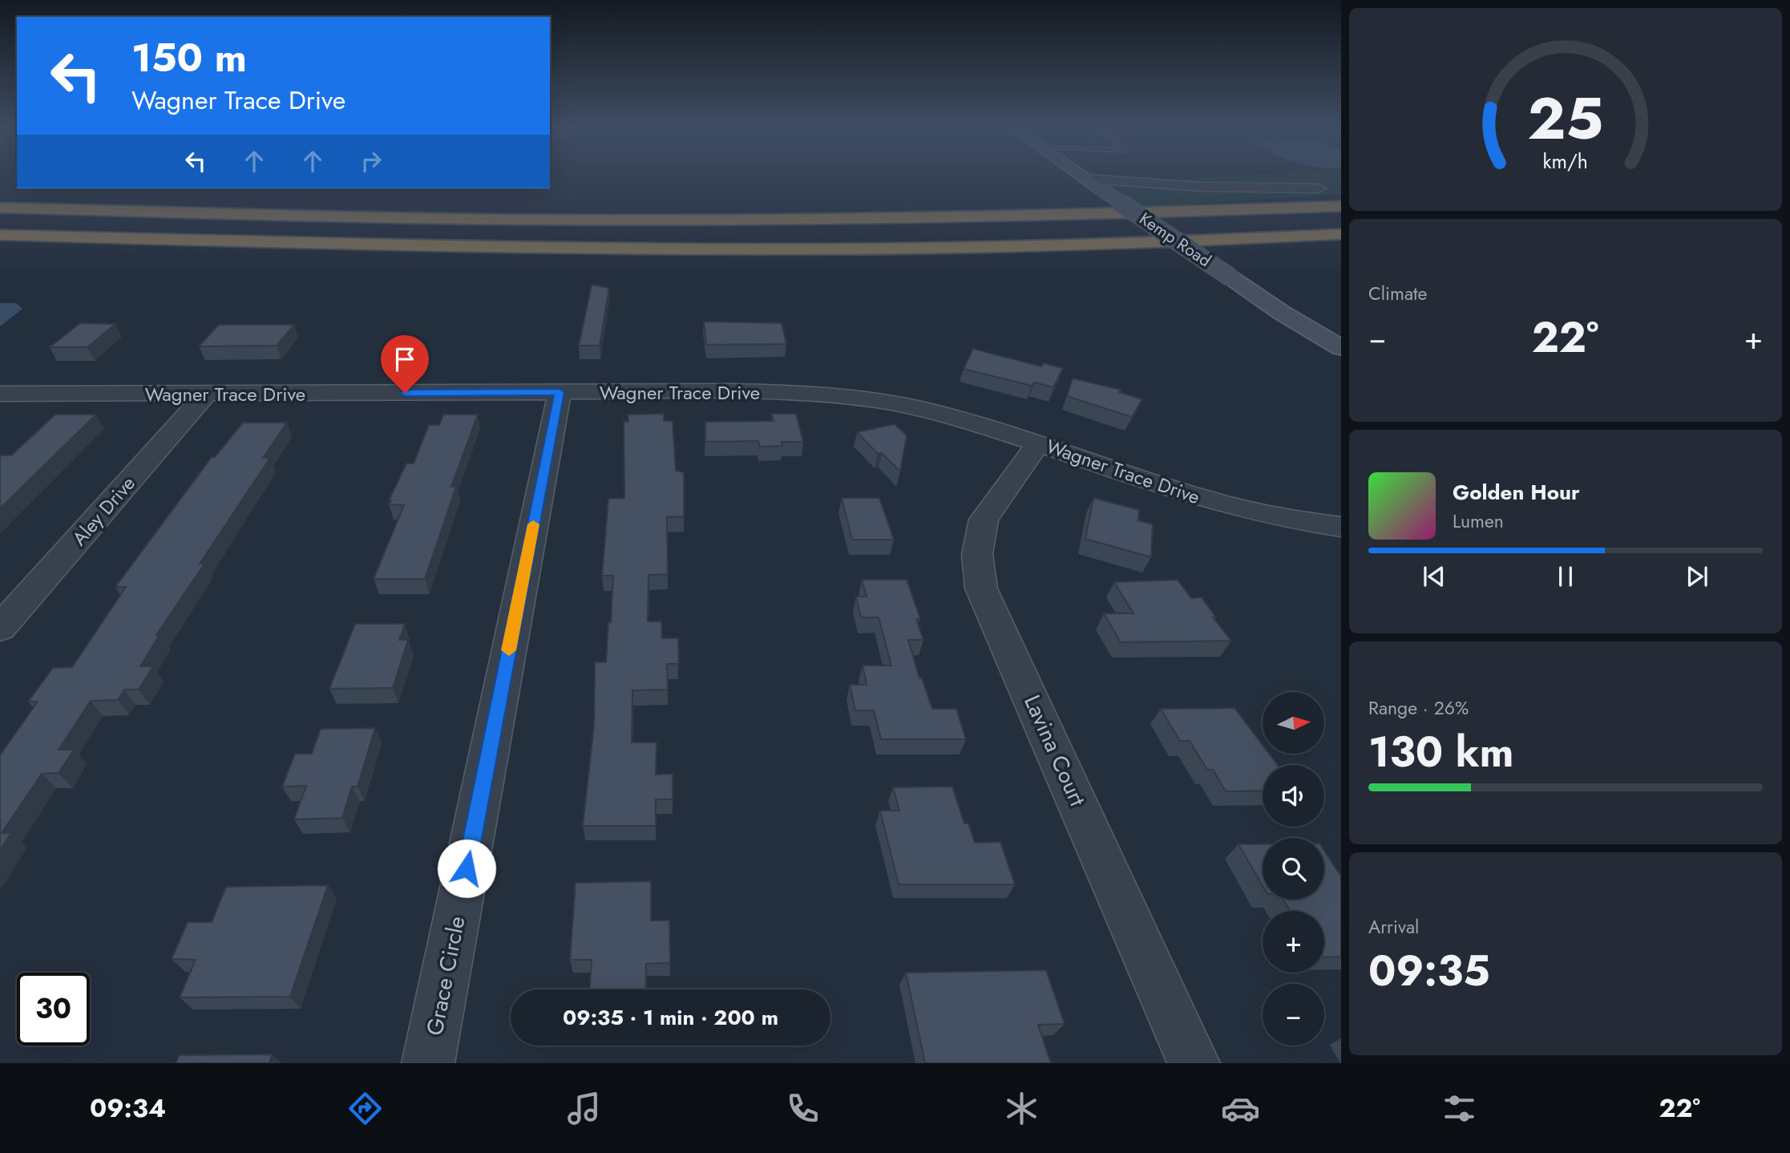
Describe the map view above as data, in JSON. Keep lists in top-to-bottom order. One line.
{"streets":{"main road":["Kemp Road"],"street":["Wagner Trace Drive","Aley Drive","Lavina Court","Grace Circle"]},"crossings":[["Wagner Trace Drive","Aley Drive"],["Wagner Trace Drive","Lavina Court"],["Wagner Trace Drive","Grace Circle"]],"north":"right","page":{"turn":["150 m","Wagner Trace Drive"],"tile":["Climate",["Range · 26%","130 km"],["Arrival","09:35"]],"heat":["−","22°","+"],"song":["Golden Hour","Lumen"],"map_buttons":["+","−"],"limit":"30","trip":"09:35 · 1 min · 200 m","tabs":["09:34","22°"],"gauge":["25","km/h"]}}
